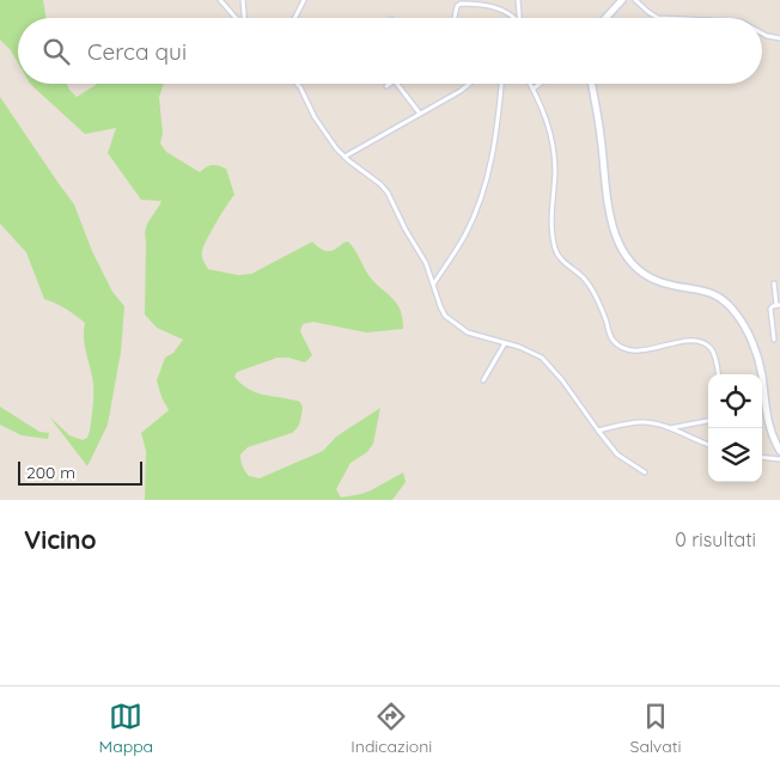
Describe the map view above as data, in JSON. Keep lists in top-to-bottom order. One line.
{"scale_bar":"200 m","page":{"search":"Cerca qui","scale":"200 m","heading":["Vicino","0 risultati"],"nav":["Mappa","Indicazioni","Salvati"]}}
